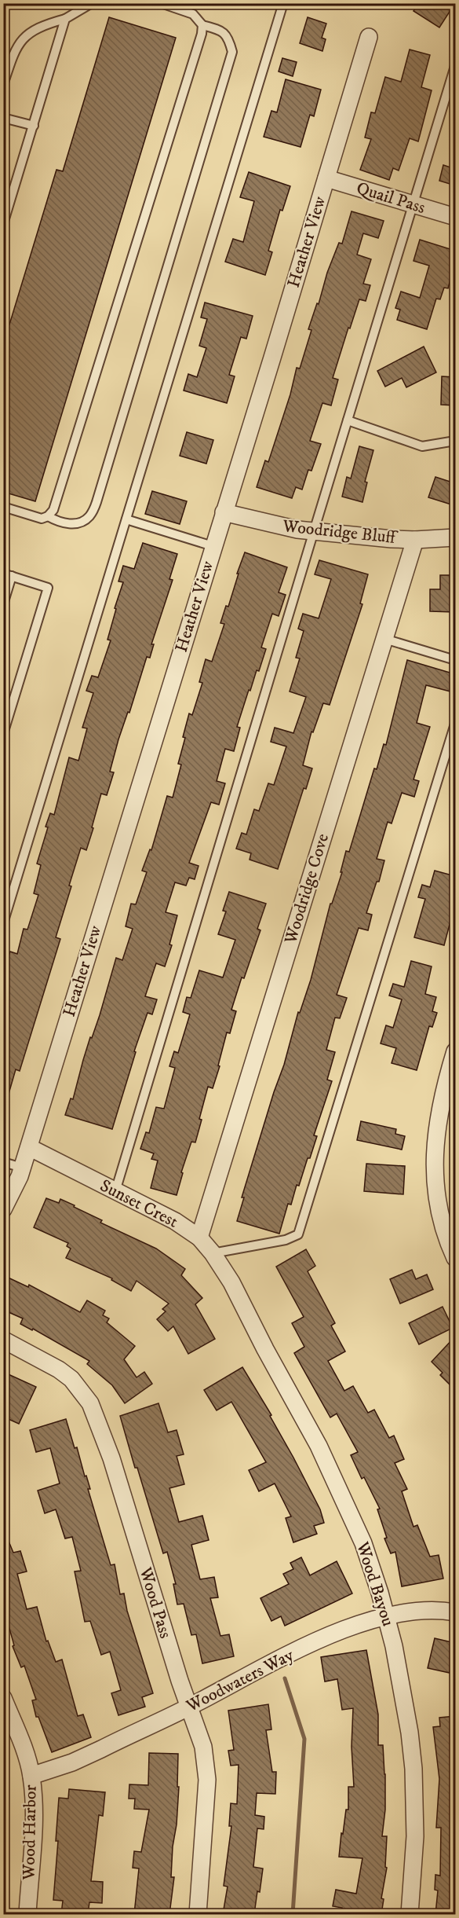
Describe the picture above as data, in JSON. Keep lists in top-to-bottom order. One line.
{"streets":{"street":["Quail Pass","Heather View","Woodridge Bluff","Woodridge Cove","Sunset Crest","Wood Bayou","Wood Pass","Woodwaters Way","Wood Harbor"]},"crossings":[["Quail Pass","Heather View"],["Heather View","Woodridge Bluff"],["Heather View","Sunset Crest"],["Woodridge Bluff","Woodridge Cove"],["Woodridge Cove","Sunset Crest"],["Sunset Crest","Wood Bayou"],["Wood Bayou","Woodwaters Way"],["Wood Pass","Woodwaters Way"],["Woodwaters Way","Wood Harbor"]]}
